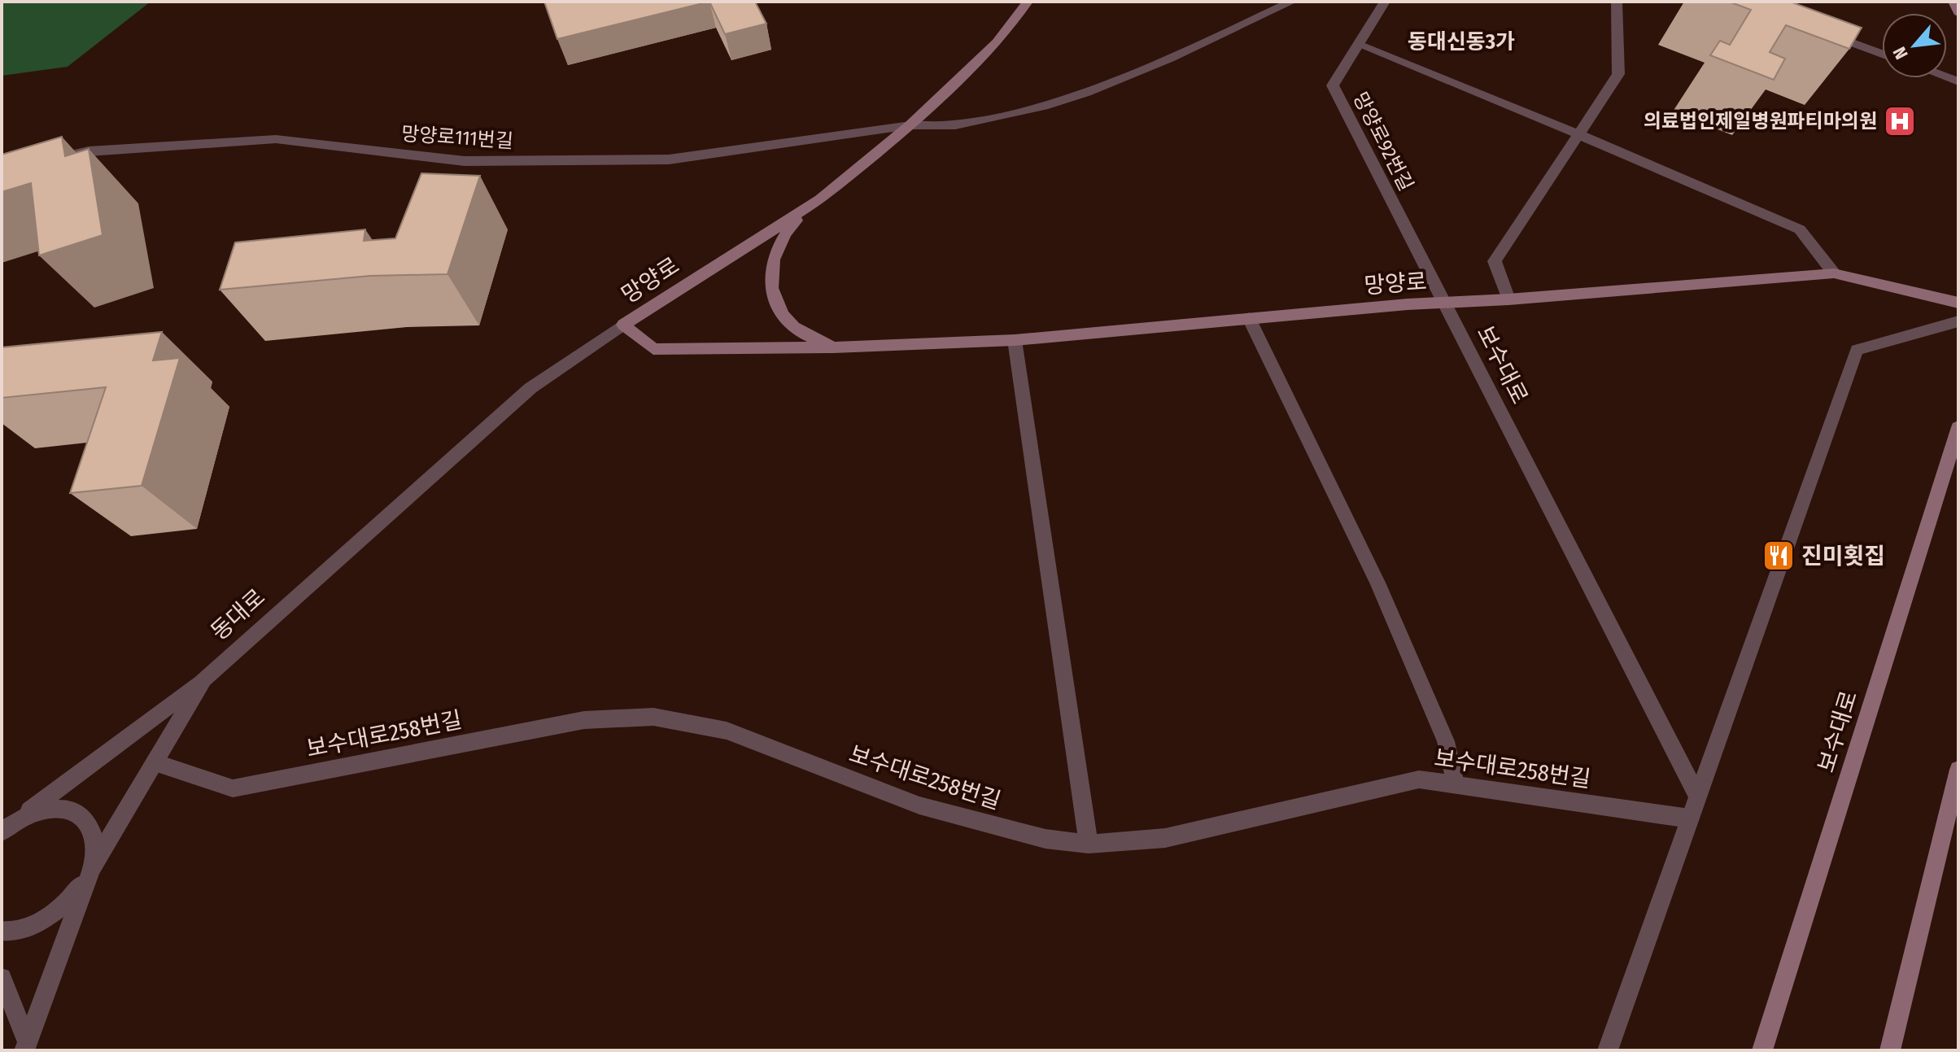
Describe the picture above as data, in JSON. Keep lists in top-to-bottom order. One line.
{"streets":{"main road":["망양로","보수대로"],"street":["망양로111번길","망양로92번길","동대로","보수대로258번길"]},"crossings":[["망양로111번길","망양로"],["망양로92번길","망양로"],["망양로92번길","보수대로"],["망양로","보수대로"],["망양로","동대로"],["동대로","보수대로258번길"]],"districts":["동대신동3가"],"places":{"hospital":["의료법인제일병원파티마의원"],"restaurant":["진미횟집"]},"north":"bottom left"}
